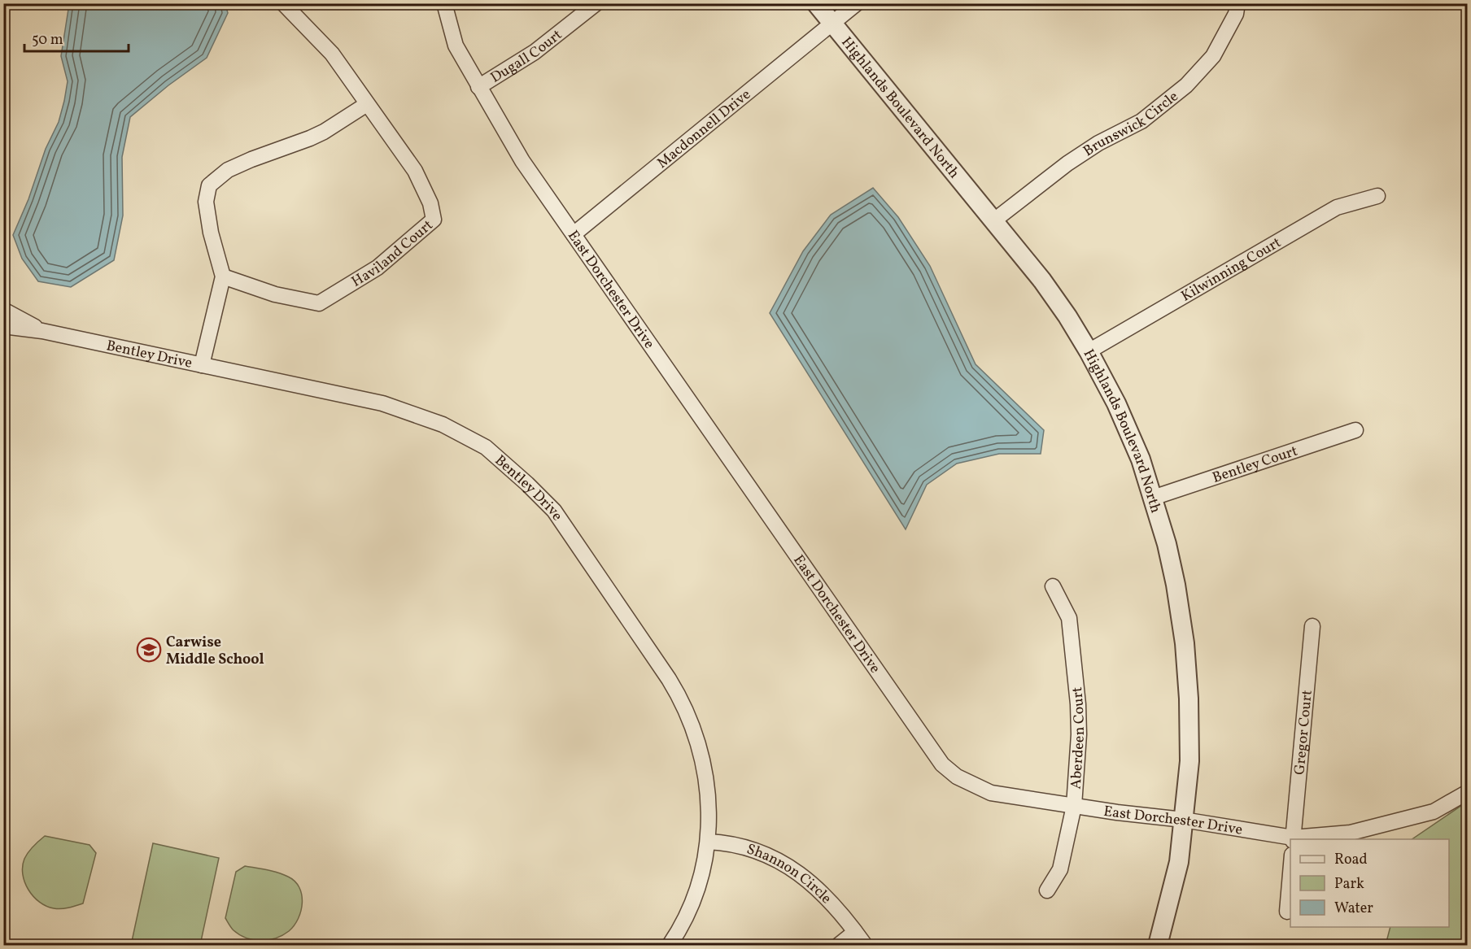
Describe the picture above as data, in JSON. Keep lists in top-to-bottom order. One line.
{"streets":{"street":["Dugall Court","Highlands Boulevard North","Brunswick Circle","Macdonnell Drive","Haviland Court","Kilwinning Court","East Dorchester Drive","Bentley Drive","Bentley Court","Gregor Court","Aberdeen Court","Shannon Circle"]},"crossings":[["Dugall Court","East Dorchester Drive"],["Highlands Boulevard North","Brunswick Circle"],["Highlands Boulevard North","Macdonnell Drive"],["Highlands Boulevard North","Kilwinning Court"],["Highlands Boulevard North","East Dorchester Drive"],["Highlands Boulevard North","Bentley Court"],["Macdonnell Drive","East Dorchester Drive"],["East Dorchester Drive","Gregor Court"],["East Dorchester Drive","Aberdeen Court"],["Bentley Drive","Shannon Circle"]],"places":{"school or university":["Carwise Middle School"]},"legend":["Road","Park","Water"],"scale_bar":"50 m"}
